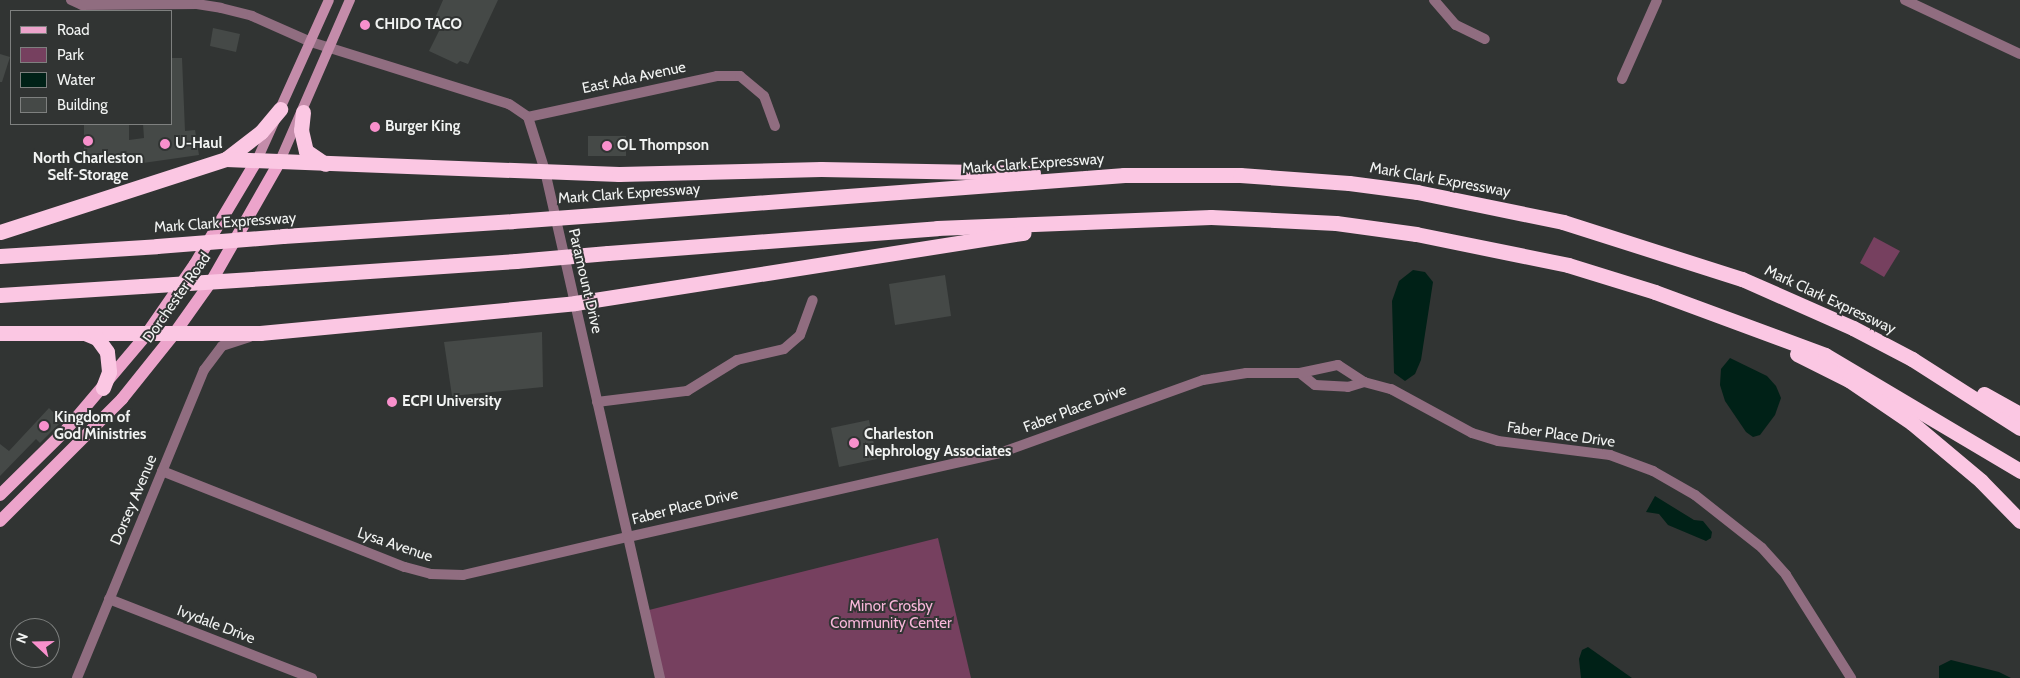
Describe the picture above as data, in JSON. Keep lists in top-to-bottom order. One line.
{"streets":{"highway":["Mark Clark Expressway"],"main road":["Dorchester Road"],"street":["East Ada Avenue","Paramount Drive","Faber Place Drive","Dorsey Avenue","Lysa Avenue","Ivydale Drive"]},"crossings":[["East Ada Avenue","Paramount Drive"],["Paramount Drive","Faber Place Drive"],["Paramount Drive","Lysa Avenue"],["Faber Place Drive","Lysa Avenue"],["Dorsey Avenue","Lysa Avenue"],["Dorsey Avenue","Ivydale Drive"]],"parks":["Minor Crosby Community Center"],"places":["CHIDO TACO","Burger King","North Charleston Self-Storage","U-Haul","OL Thompson","ECPI University","Kingdom of God Ministries","Charleston Nephrology Associates"],"legend":["Road","Park","Water","Building"],"north":"left"}
